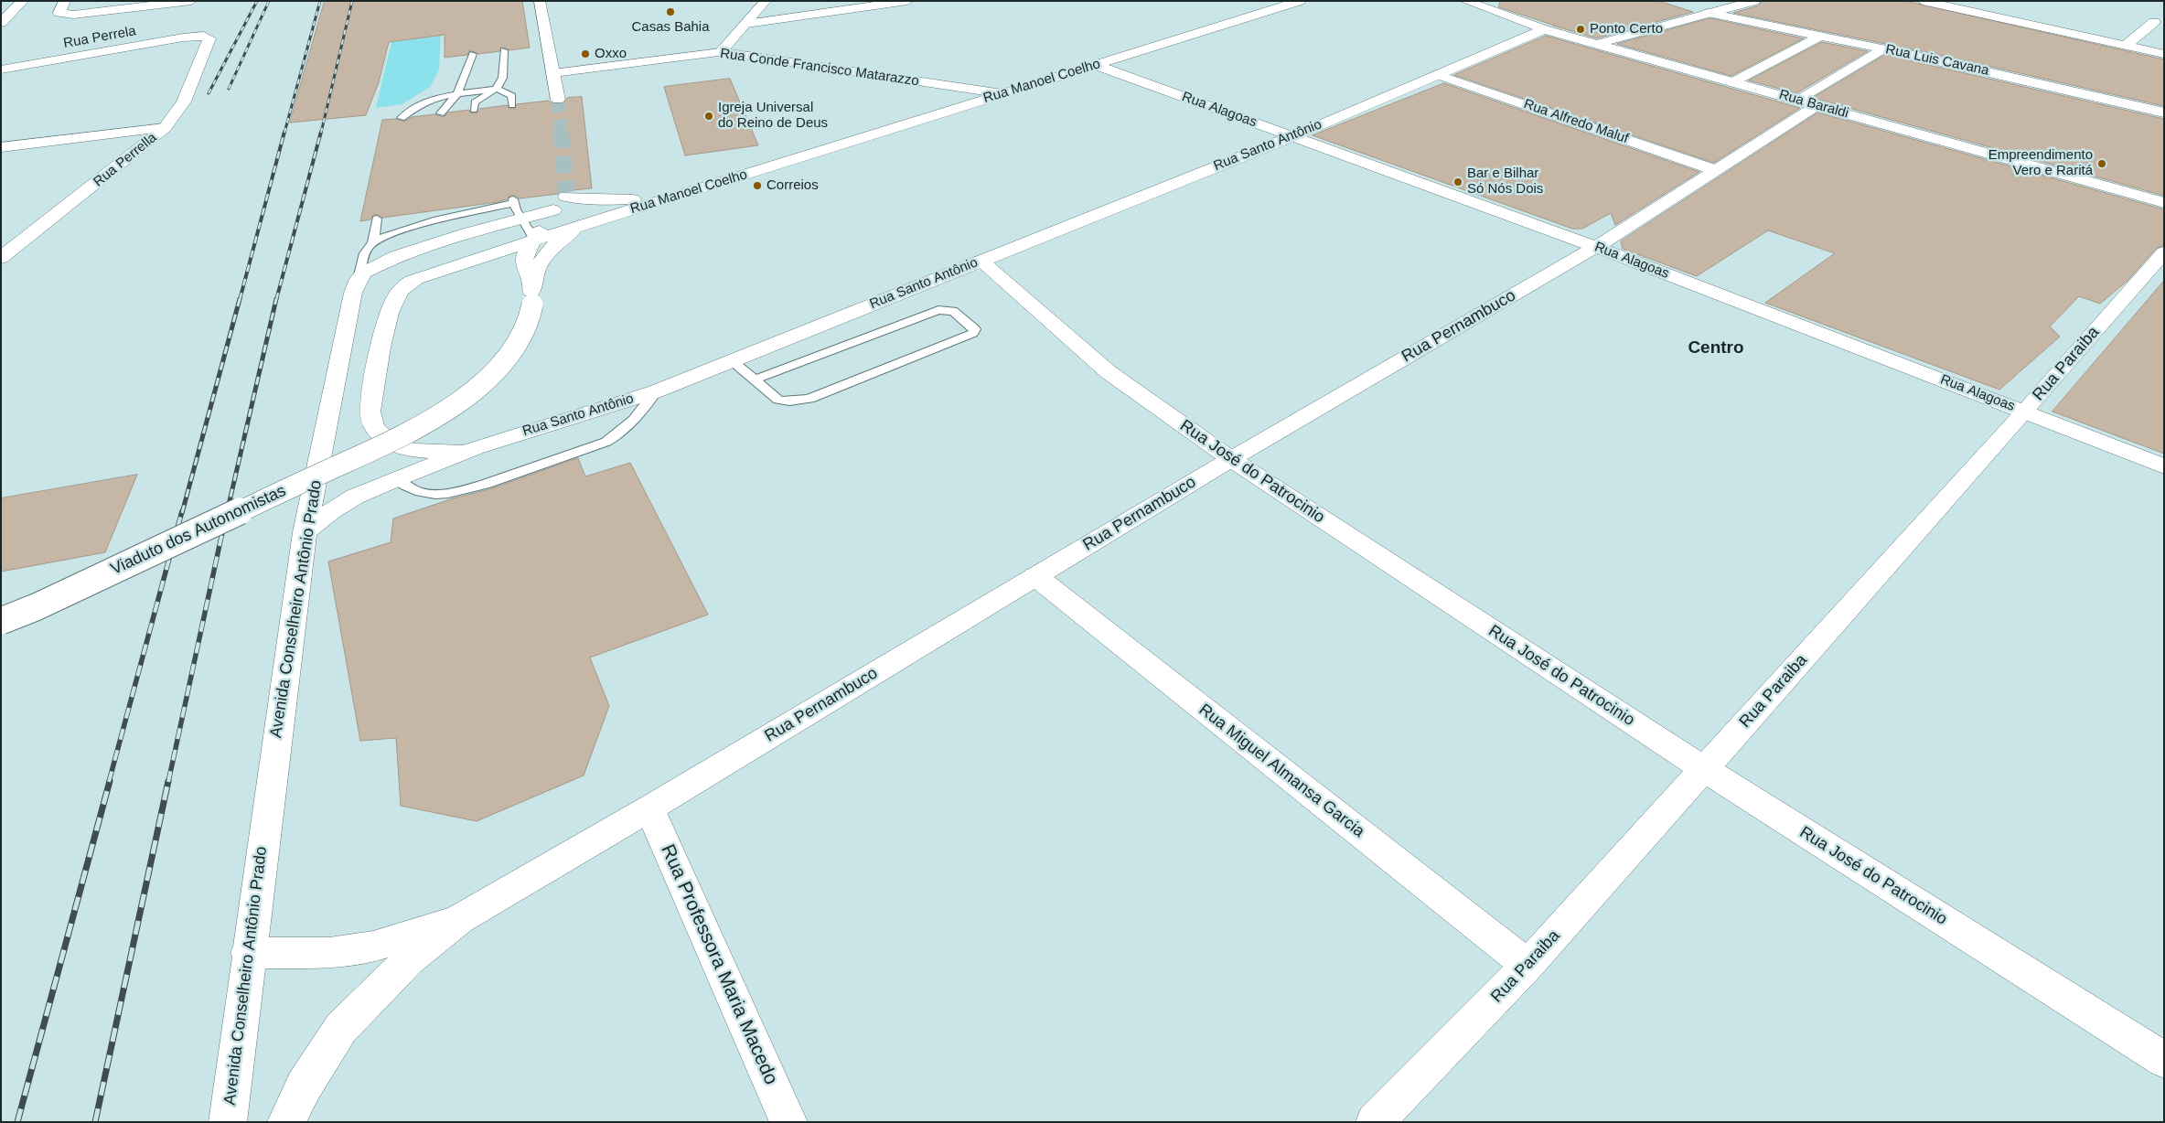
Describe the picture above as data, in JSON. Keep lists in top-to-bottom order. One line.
{"streets":{"street":["Rua Perrela","Rua Luis Cavana","Rua Conde Francisco Matarazzo","Rua Manoel Coelho","Rua Baraldi","Rua Alagoas","Rua Alfredo Maluf","Rua Santo Antônio","Rua Perrella","Rua Pernambuco","Rua Paraiba","Rua José do Patrocinio","Viaduto dos Autonomistas","Avenida Conselheiro Antônio Prado","Rua Miguel Almansa Garcia","Rua Professora Maria Macedo"]},"crossings":[["Rua Perrela","Rua Perrella"],["Rua Conde Francisco Matarazzo","Rua Manoel Coelho"],["Rua Manoel Coelho","Rua Alagoas"],["Rua Manoel Coelho","Rua Santo Antônio"],["Rua Baraldi","Rua Santo Antônio"],["Rua Baraldi","Rua Pernambuco"],["Rua Alagoas","Rua Santo Antônio"],["Rua Alagoas","Rua Pernambuco"],["Rua Alagoas","Rua Paraiba"],["Rua Alfredo Maluf","Rua Santo Antônio"],["Rua Alfredo Maluf","Rua Pernambuco"],["Rua Santo Antônio","Rua José do Patrocinio"],["Rua Santo Antônio","Avenida Conselheiro Antônio Prado"],["Rua Pernambuco","Rua José do Patrocinio"],["Rua Pernambuco","Avenida Conselheiro Antônio Prado"],["Rua Pernambuco","Rua Miguel Almansa Garcia"],["Rua Pernambuco","Rua Professora Maria Macedo"],["Rua Paraiba","Rua José do Patrocinio"],["Rua Paraiba","Rua Miguel Almansa Garcia"]],"districts":["Centro"],"places":["Casas Bahia","Ponto Certo","Oxxo","Igreja Universal do Reino de Deus","Empreendimento Vero e Raritá","Bar e Bilhar Só Nós Dois","Correios"]}
